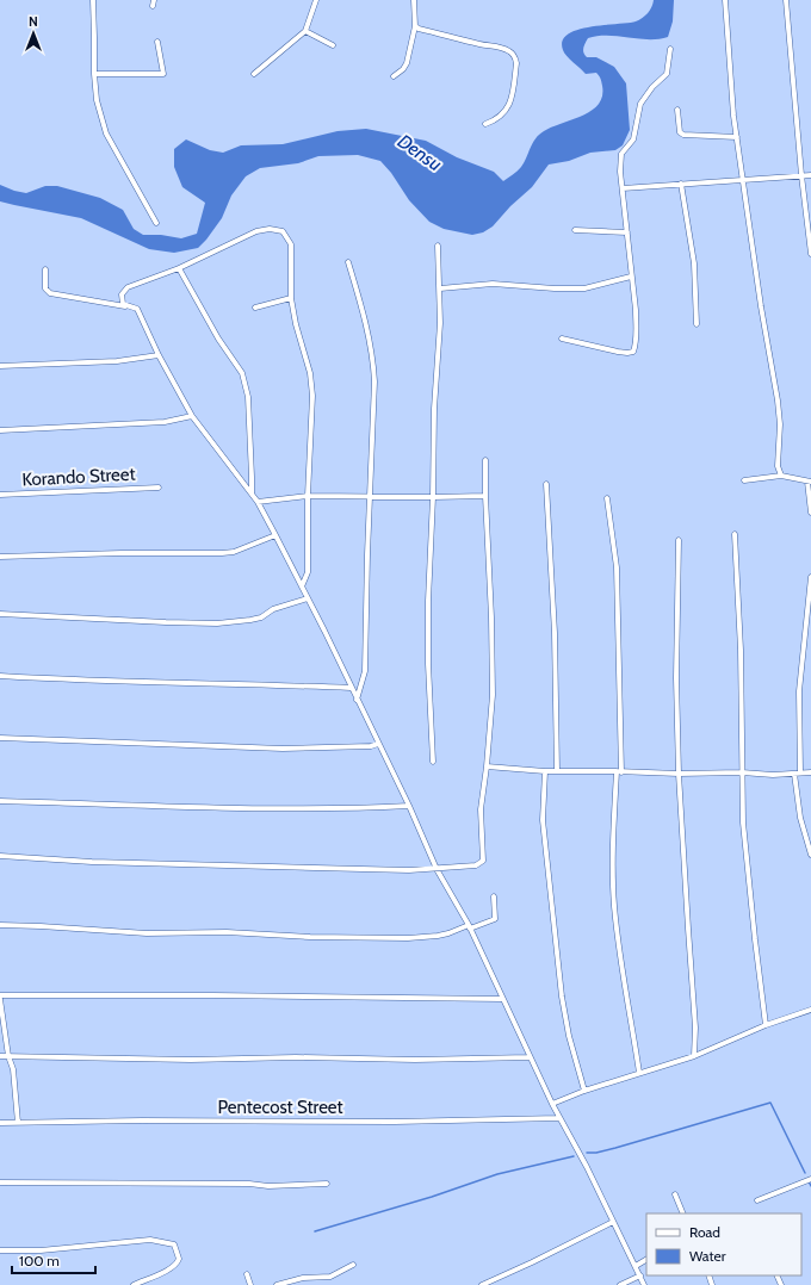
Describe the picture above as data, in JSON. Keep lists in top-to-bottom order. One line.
{"streets":{"street":["Korando Street","Pentecost Street"]},"water":["Densu"],"legend":["Road","Water"],"scale_bar":"100 m","north":"top"}
